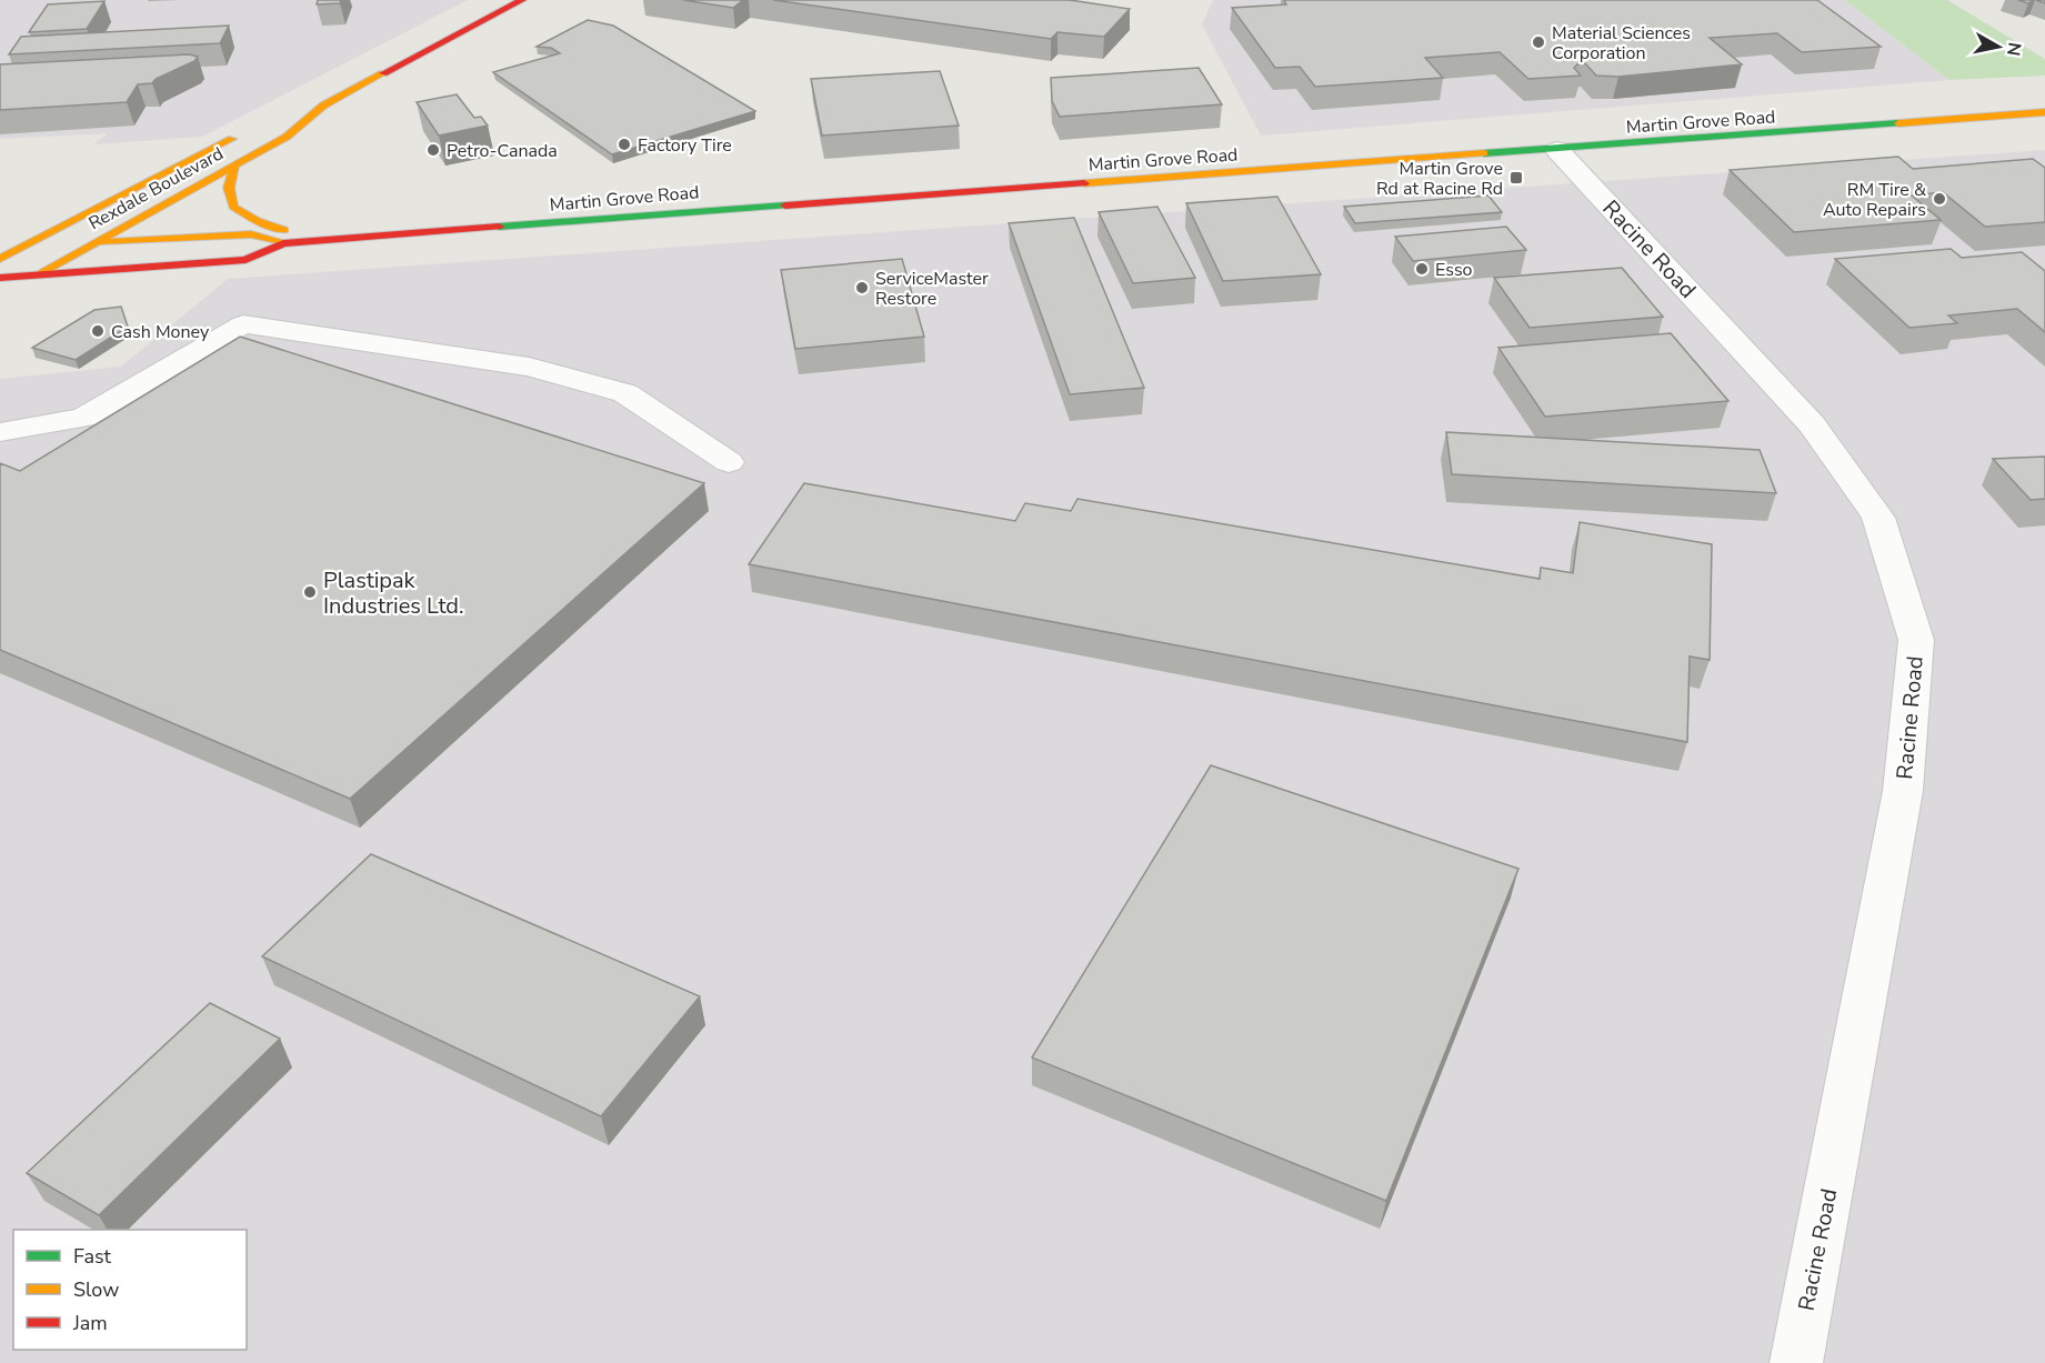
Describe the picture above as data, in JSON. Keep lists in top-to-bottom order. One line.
{"streets":{"main road":["Martin Grove Road","Rexdale Boulevard"],"street":["Racine Road"]},"crossings":[["Martin Grove Road","Rexdale Boulevard"],["Martin Grove Road","Racine Road"]],"places":{"other":["Material Sciences Corporation","Factory Tire","Petro-Canada","RM Tire & Auto Repairs","Esso","ServiceMaster Restore","Cash Money","Plastipak Industries Ltd."],"transit":["Martin Grove Rd at Racine Rd"]},"legend":["Fast","Slow","Jam"],"north":"right"}
